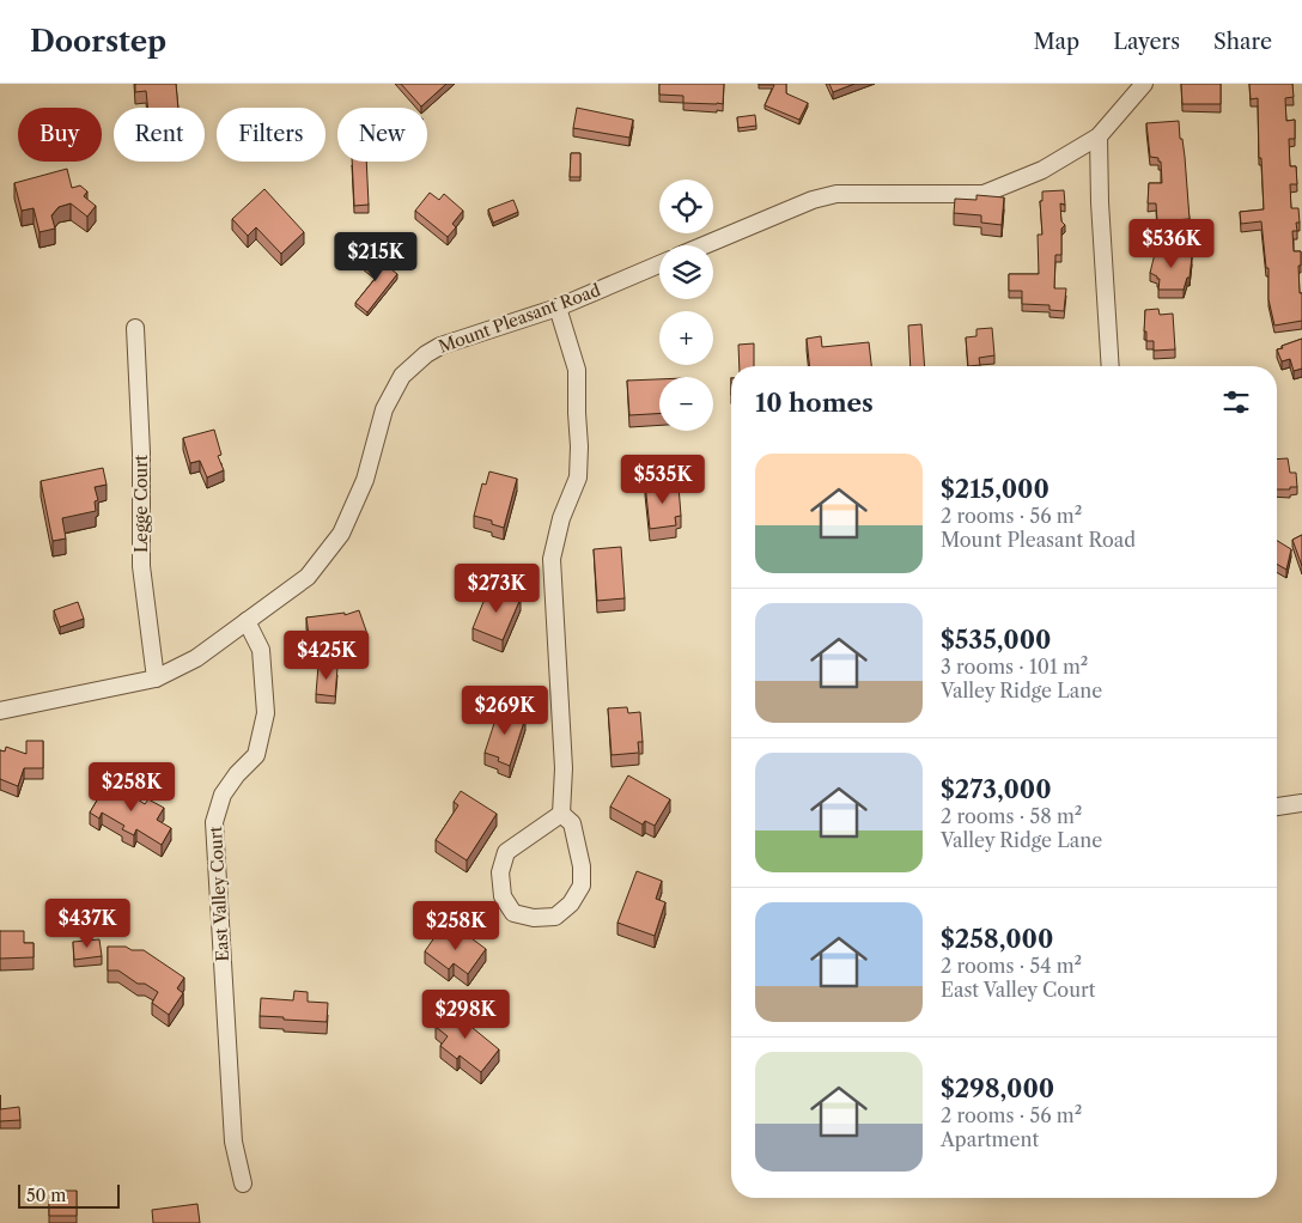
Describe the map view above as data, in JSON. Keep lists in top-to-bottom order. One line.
{"streets":{"street":["Mount Pleasant Road","Legge Court","East Valley Court"]},"crossings":[["Mount Pleasant Road","Legge Court"],["Mount Pleasant Road","East Valley Court"]],"scale_bar":"50 m","page":{"header":"Doorstep","nav":["Map","Layers","Share"],"chip":["Buy","Rent","Filters","New"],"map_buttons":["+","−"],"price":["$536K","$215K","$535K","$273K","$425K","$269K","$258K","$437K","$258K","$298K"],"heading":"10 homes","list":[{"name":"$215,000","note":"2 rooms · 56 m² · Mount Pleasant Road"},{"name":"$535,000","note":"3 rooms · 101 m² · Valley Ridge Lane"},{"name":"$273,000","note":"2 rooms · 58 m² · Valley Ridge Lane"},{"name":"$258,000","note":"2 rooms · 54 m² · East Valley Court"},{"name":"$298,000","note":"2 rooms · 56 m² · Apartment"}],"scale":"50 m"}}
